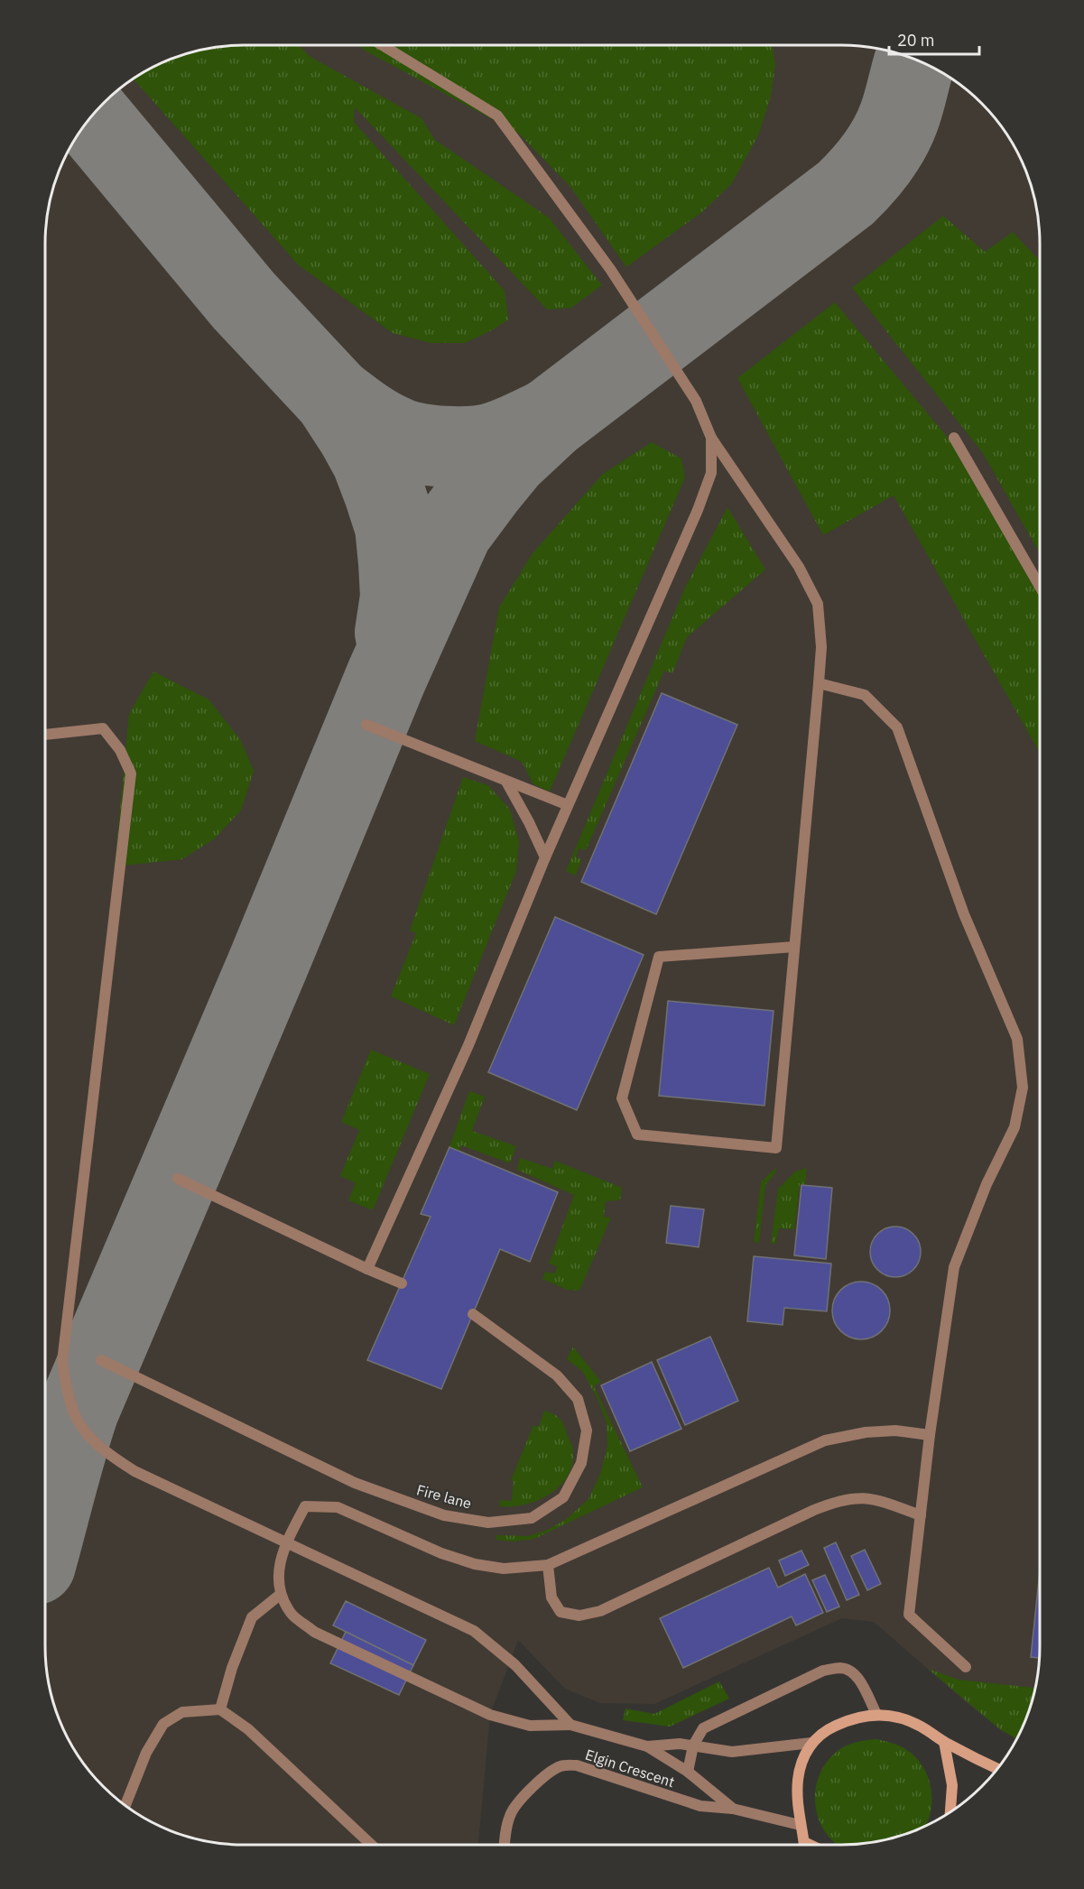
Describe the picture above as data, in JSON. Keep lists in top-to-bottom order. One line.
{"streets":{"street":["Fire lane","Elgin Crescent"]},"scale_bar":"20 m"}
